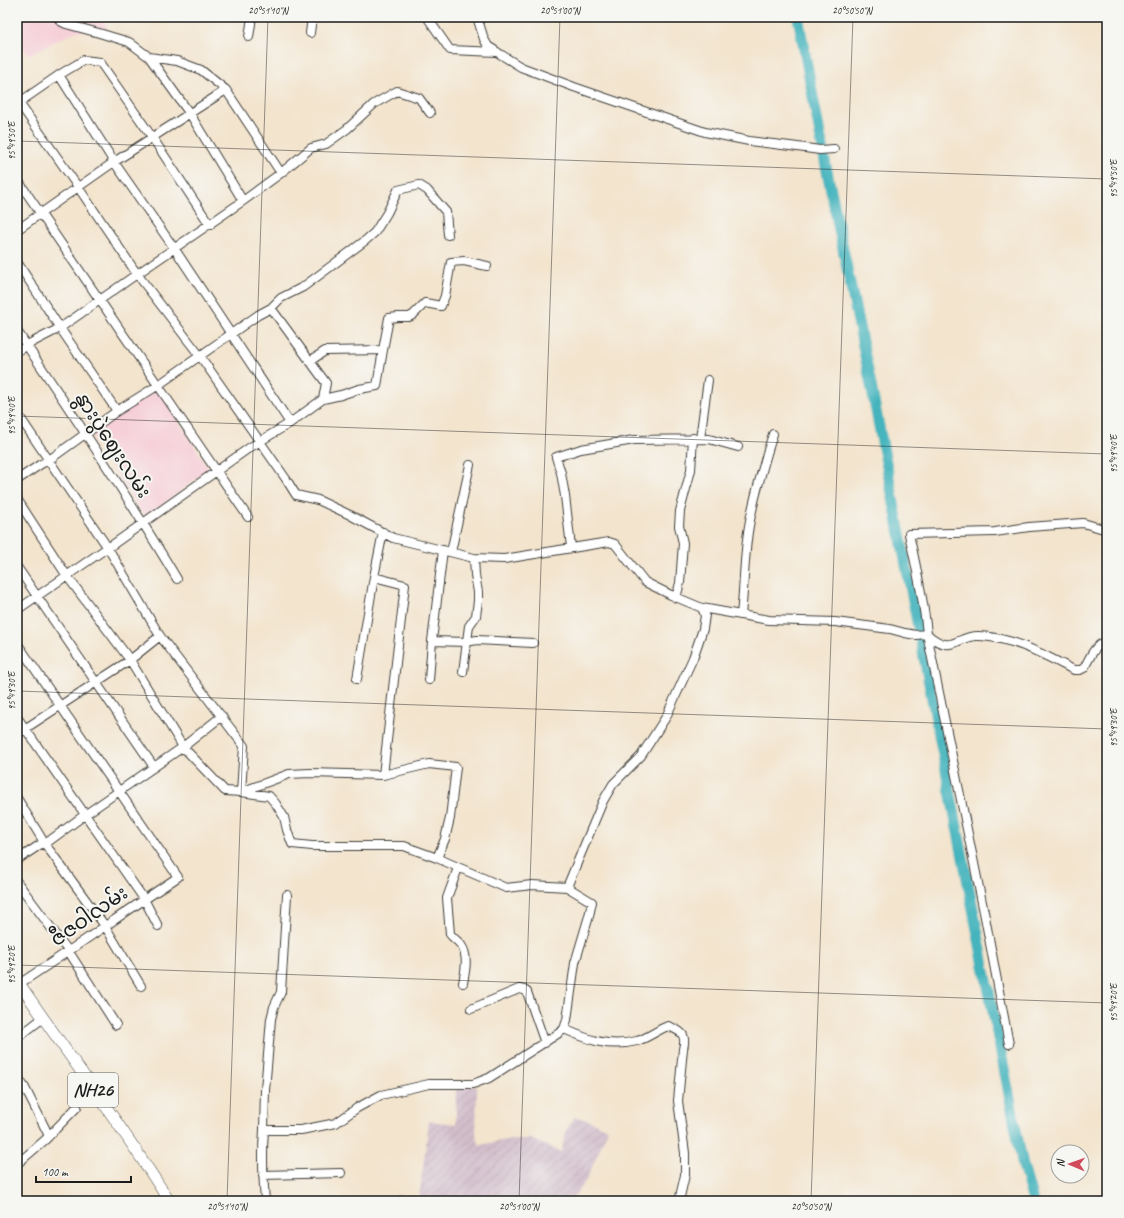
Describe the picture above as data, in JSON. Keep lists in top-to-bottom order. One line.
{"streets":{"highway":["NH26"],"street":["နွားပွဲဈေးလမ်း","ဇီဇဝါလမ်း"]},"crossings":[["ဇီဇဝါလမ်း","NH26"]],"scale_bar":"100 m","north":"left","coordinates":["20°51'10\"N","20°51'00\"N","20°50'50\"N","95°49'50\"E","95°49'40\"E","95°49'30\"E","95°49'20\"E"]}
